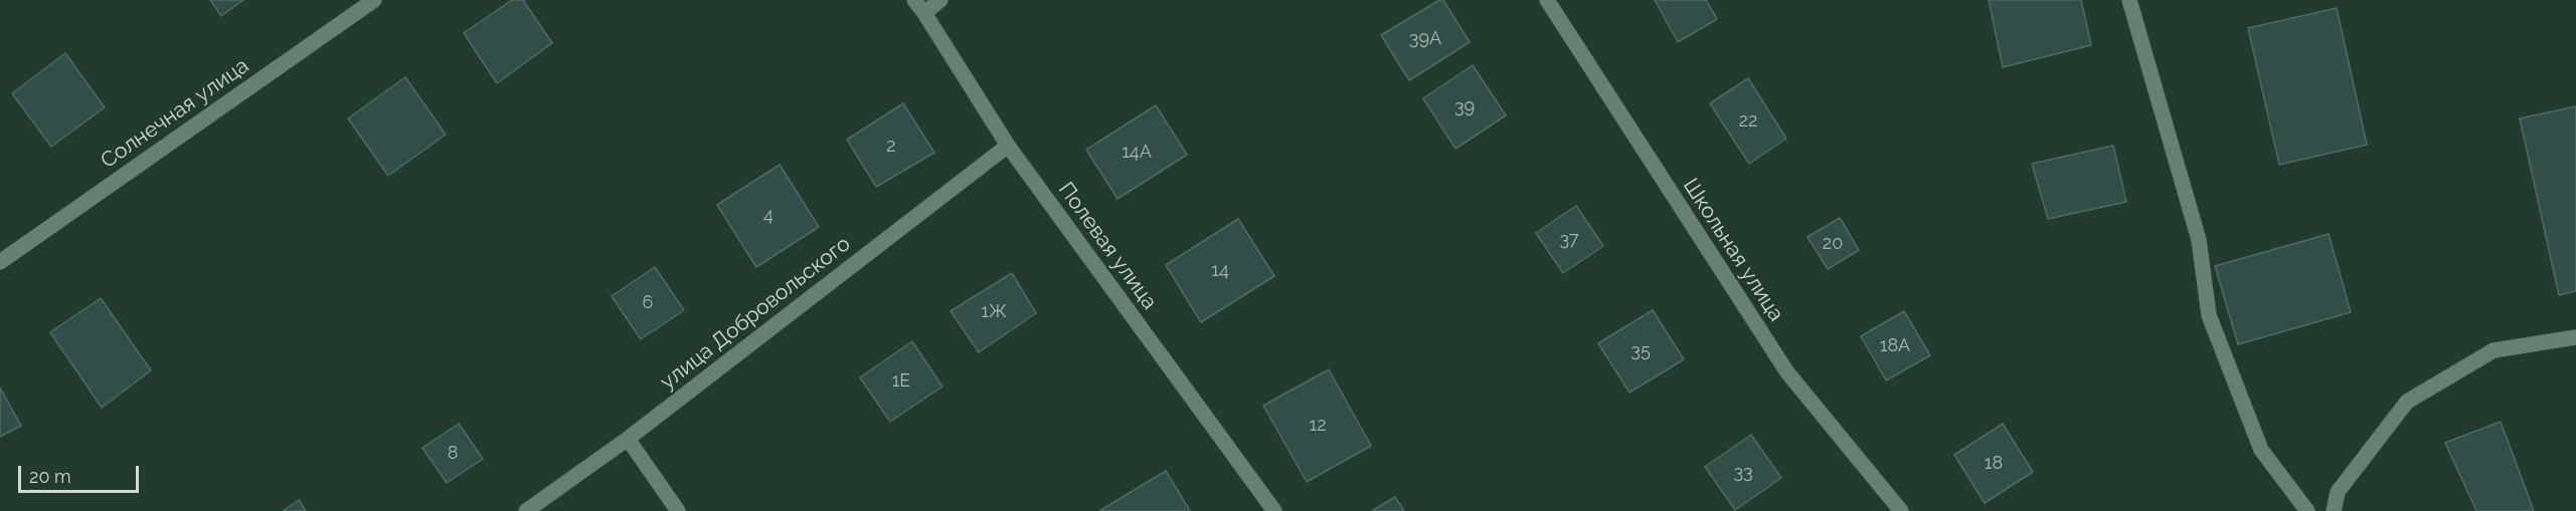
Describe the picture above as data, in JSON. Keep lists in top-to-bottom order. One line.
{"streets":{"street":["Солнечная улица","Полевая улица","Школьная улица","улица Добровольского"]},"crossings":[["Полевая улица","улица Добровольского"]],"house_numbers":["39А","39","22","2","14А","4","37","20","14","6","1Ж","18А","35","1Е","12","8","18","33"],"scale_bar":"20 m"}
